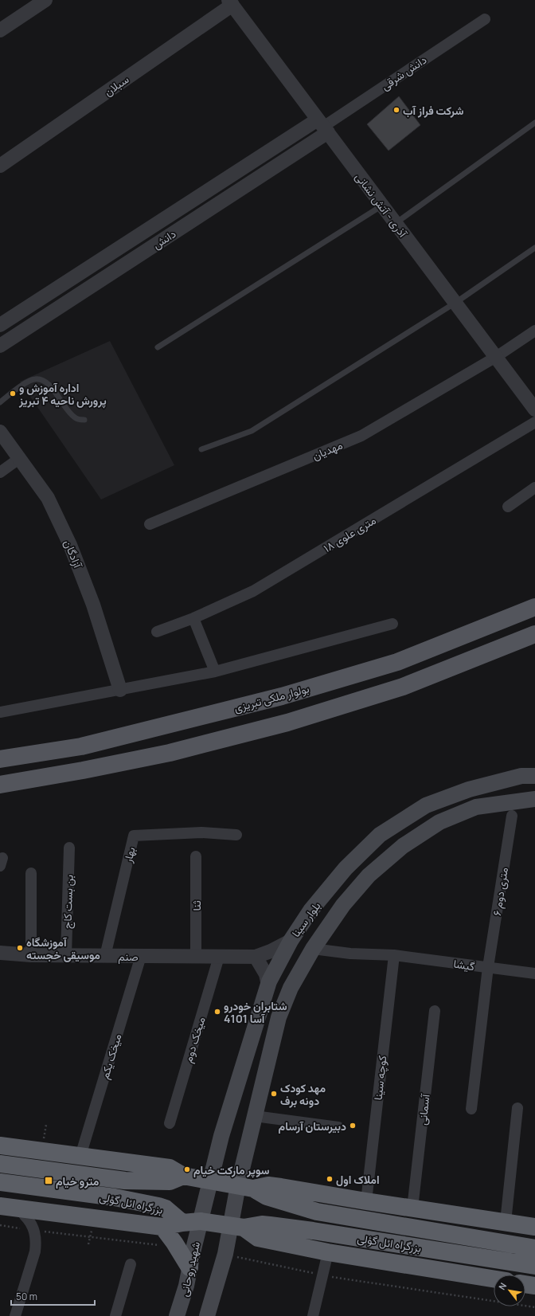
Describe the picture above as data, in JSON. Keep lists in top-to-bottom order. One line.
{"streets":{"highway":["بزرگراه ائل گؤلی"],"main road":["بولوار ملکی تبریزی","بلوار سینا","شهید روحانی"],"street":["دانش شرقی","سبلان","آذرى - آتش نشانى","دانش","مهدیان","۱۸ متری علوی","آزادگان","بهار","۶ متری دوم","بن بست کاج","ثنا","صنم","گیشا","میخک دوم","میخک یکم","کوچه سینا","آسمانی"]},"crossings":[["دانش شرقی","آذرى - آتش نشانى"],["دانش شرقی","دانش"],["سبلان","آذرى - آتش نشانى"],["آذرى - آتش نشانى","دانش"],["آذرى - آتش نشانى","مهدیان"],["بهار","صنم"],["۶ متری دوم","گیشا"],["بن بست کاج","صنم"],["ثنا","صنم"],["بلوار سینا","گیشا"],["بلوار سینا","بزرگراه ائل گؤلی"],["بلوار سینا","شهید روحانی"],["صنم","میخک دوم"],["صنم","میخک یکم"],["گیشا","کوچه سینا"]],"places":{"other":["شرکت فراز آب","اداره آموزش و پرورش ناحیه ۴ تبریز","آموزشگاه موسیقی خجسته","شتابران خودرو 4101 آسا","مهد کودک دونه برف","دبیرستان آرسام","سوپر مارکت خیام","املاک اول"],"transit":["مترو خیام"]},"scale_bar":"50 m","north":"top left"}
